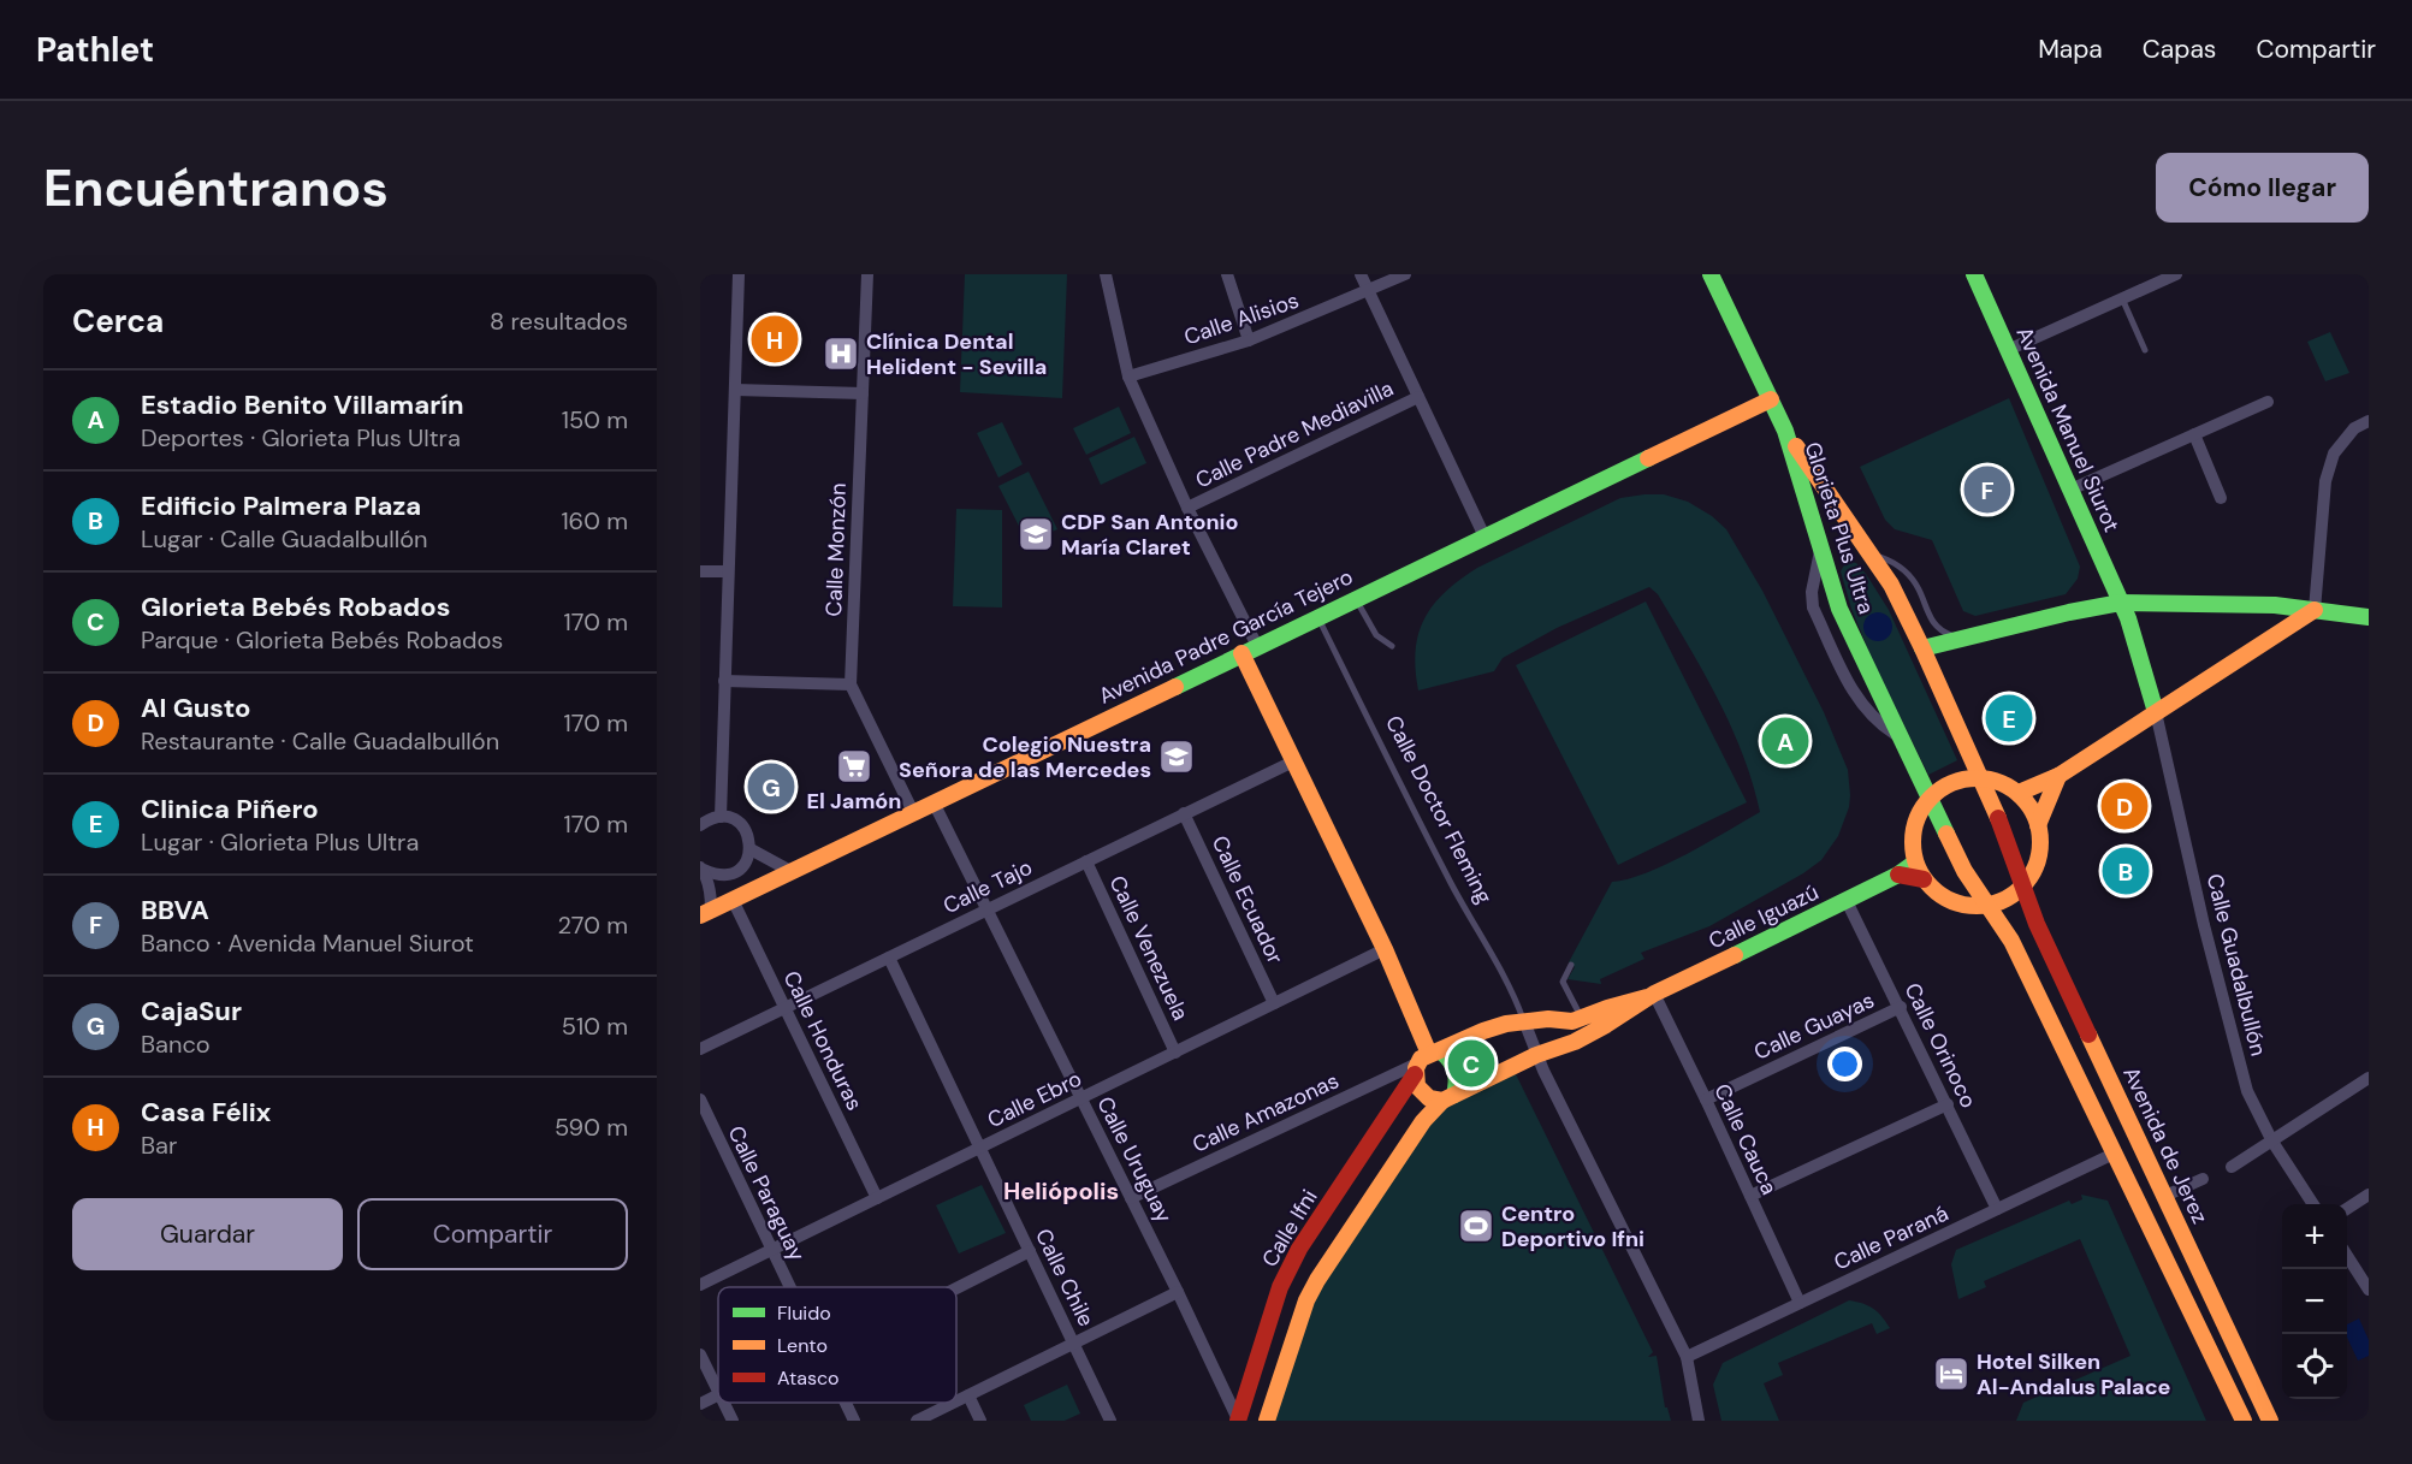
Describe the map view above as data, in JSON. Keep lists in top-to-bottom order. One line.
{"streets":{"main road":["Avenida Manuel Siurot","Glorieta Plus Ultra","Avenida Padre García Tejero","Calle Iguazú","Avenida de Jerez","Calle Ifni"],"street":["Calle Alisios","Calle Padre Mediavilla","Calle Monzón","Calle Tajo","Calle Ecuador","Calle Venezuela","Calle Guadalbullón","Calle Guayas","Calle Honduras","Calle Orinoco","Calle Ebro","Calle Amazonas","Calle Cauca","Calle Uruguay","Calle Paraguay","Calle Paraná","Calle Chile"],"lane":["Calle Doctor Fleming"]},"crossings":[["Avenida Manuel Siurot","Calle Guadalbullón"],["Glorieta Plus Ultra","Avenida de Jerez"],["Calle Monzón","Avenida Padre García Tejero"],["Avenida Padre García Tejero","Calle Doctor Fleming"],["Avenida Padre García Tejero","Calle Honduras"],["Avenida Padre García Tejero","Calle Uruguay"],["Calle Doctor Fleming","Calle Iguazú"],["Calle Tajo","Calle Ecuador"],["Calle Tajo","Calle Venezuela"],["Calle Tajo","Calle Honduras"],["Calle Tajo","Calle Uruguay"],["Calle Tajo","Calle Chile"],["Calle Ecuador","Calle Ebro"],["Calle Iguazú","Calle Orinoco"],["Calle Iguazú","Calle Amazonas"],["Calle Iguazú","Calle Cauca"],["Calle Iguazú","Calle Ifni"],["Calle Venezuela","Calle Ebro"],["Calle Guayas","Calle Orinoco"],["Calle Guayas","Calle Cauca"],["Calle Honduras","Calle Ebro"],["Calle Orinoco","Calle Paraná"],["Calle Ebro","Calle Uruguay"],["Calle Ebro","Calle Paraguay"],["Calle Ebro","Calle Chile"],["Calle Amazonas","Calle Uruguay"],["Calle Amazonas","Calle Ifni"],["Calle Cauca","Calle Paraná"],["Calle Uruguay","Calle Ifni"]],"districts":["Heliópolis"],"places":{"hospital":["Clínica Dental Helident - Sevilla"],"school or university":["CDP San Antonio María Claret","Colegio Nuestra Señora de las Mercedes"],"supermarket":["El Jamón"],"sports":["Centro Deportivo Ifni"],"hotel":["Hotel Silken Al-Andalus Palace"]},"legend":["Fluido","Lento","Atasco"],"page":{"header":"Pathlet","nav":["Mapa","Capas","Compartir"],"buttons":["Cómo llegar",["Guardar","Compartir"]],"title":"Encuéntranos","heading":["Cerca","8 resultados"],"pins":["H","F","E","A","G","D","B","C"],"list":[{"mark":"A","name":"Estadio Benito Villamarín","note":"Deportes · Glorieta Plus Ultra","value":"150 m"},{"mark":"B","name":"Edificio Palmera Plaza","note":"Lugar · Calle Guadalbullón","value":"160 m"},{"mark":"C","name":"Glorieta Bebés Robados","note":"Parque · Glorieta Bebés Robados","value":"170 m"},{"mark":"D","name":"Al Gusto","note":"Restaurante · Calle Guadalbullón","value":"170 m"},{"mark":"E","name":"Clinica Piñero","note":"Lugar · Glorieta Plus Ultra","value":"170 m"},{"mark":"F","name":"BBVA","note":"Banco · Avenida Manuel Siurot","value":"270 m"},{"mark":"G","name":"CajaSur","note":"Banco","value":"510 m"},{"mark":"H","name":"Casa Félix","note":"Bar","value":"590 m"}],"map_buttons":["+","−"]}}
